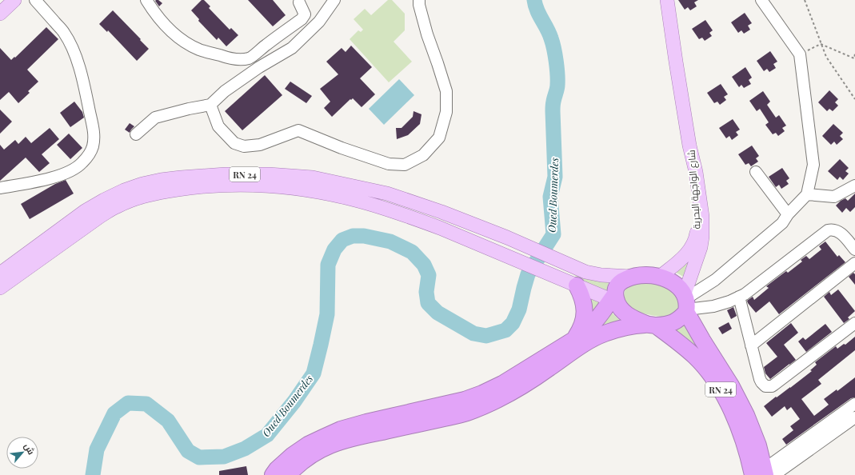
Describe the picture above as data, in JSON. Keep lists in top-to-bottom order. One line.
{"streets":{"highway":["RN 24"],"main road":["شارع الواجهة البحرية"]},"crossings":[["RN 24","شارع الواجهة البحرية"]],"water":["Oued Boumerdes"],"north":"top right"}
